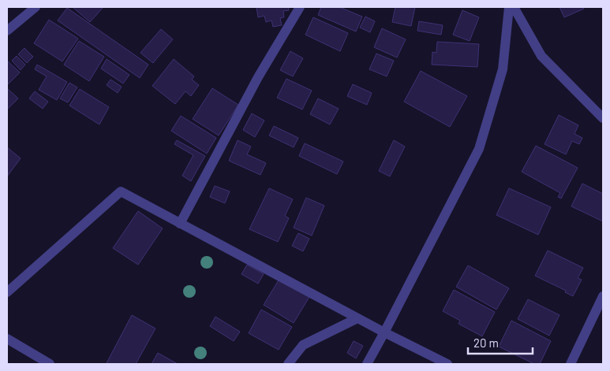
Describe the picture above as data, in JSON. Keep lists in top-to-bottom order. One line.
{"scale_bar":"20 m"}
